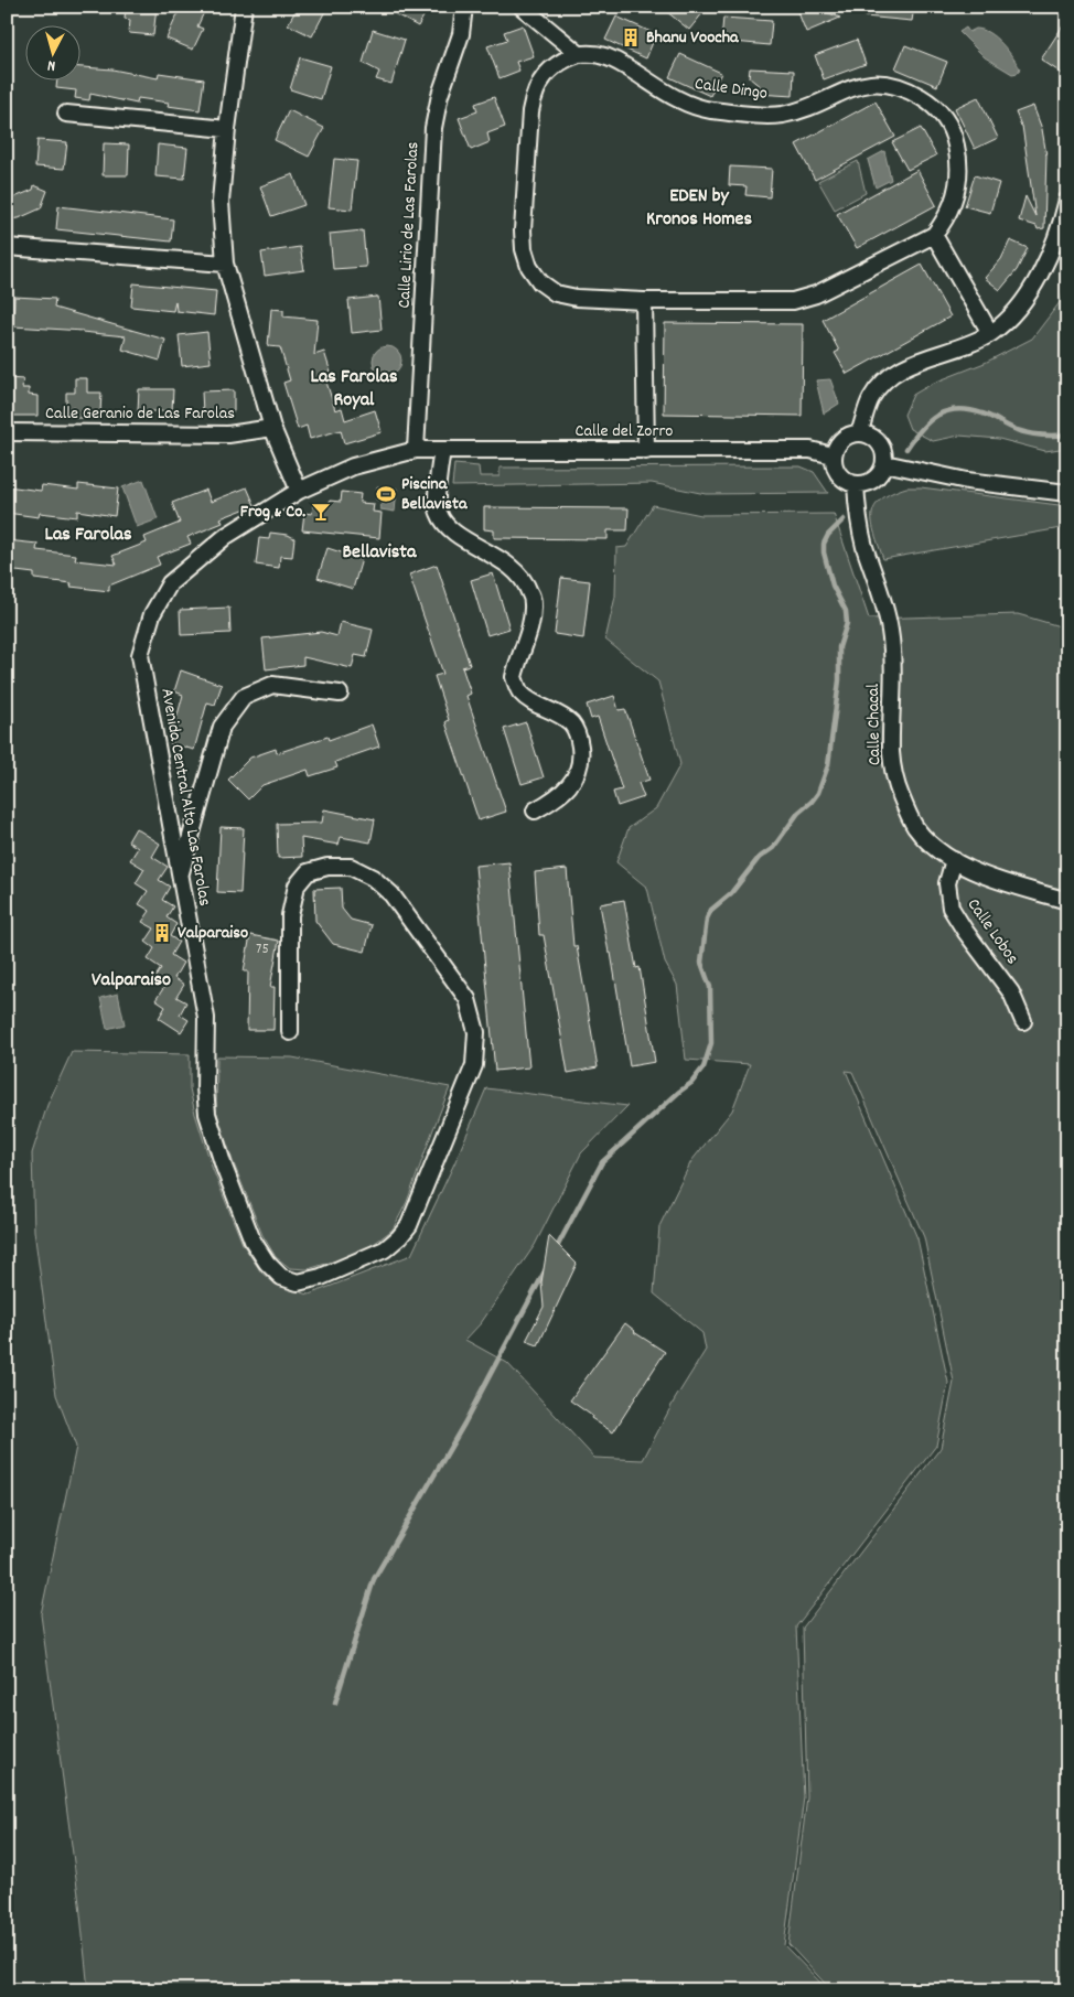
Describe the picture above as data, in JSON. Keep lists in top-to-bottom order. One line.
{"streets":{"street":["Calle Dingo","Calle Lirio de Las Farolas","Calle Geranio de Las Farolas","Calle del Zorro","Calle Chacal","Avenida Central Alto Las Farolas","Calle Lobos"]},"crossings":[["Calle Lirio de Las Farolas","Calle del Zorro"],["Calle Lirio de Las Farolas","Avenida Central Alto Las Farolas"],["Calle del Zorro","Calle Chacal"],["Calle del Zorro","Avenida Central Alto Las Farolas"],["Calle Chacal","Calle Lobos"]],"districts":["EDEN by Kronos Homes","Las Farolas Royal","Las Farolas","Bellavista","Valparaiso"],"places":{"building":["Bhanu Voocha","Valparaiso"],"sports":["Piscina Bellavista"],"bar":["Frog & Co."]},"house_numbers":["75"],"north":"bottom"}
